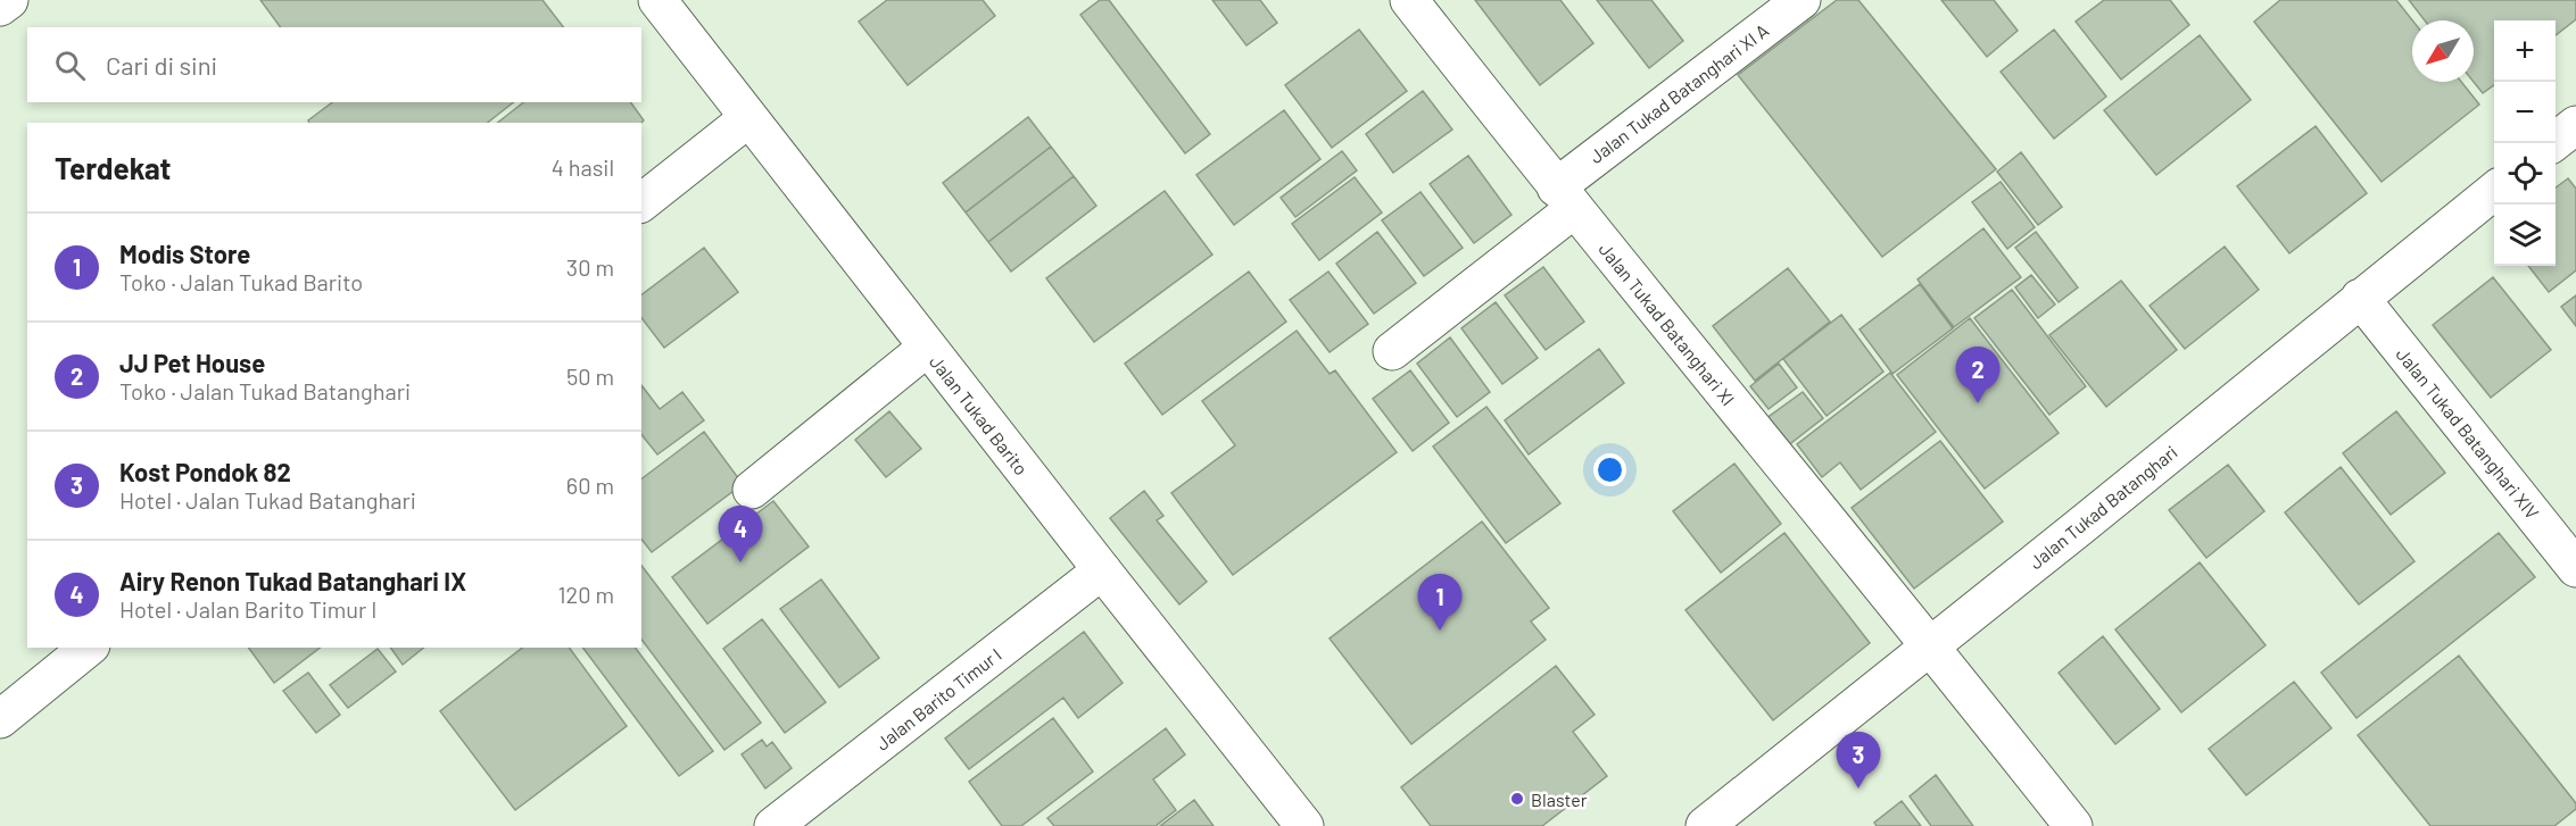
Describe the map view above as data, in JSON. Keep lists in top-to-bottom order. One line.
{"streets":{"street":["Jalan Tukad Batanghari XI A","Jalan Tukad Batanghari XI","Jalan Tukad Barito","Jalan Tukad Batanghari XIV","Jalan Tukad Batanghari","Jalan Barito Timur I"]},"crossings":[["Jalan Tukad Batanghari XI A","Jalan Tukad Batanghari XI"],["Jalan Tukad Batanghari XI","Jalan Tukad Batanghari"],["Jalan Tukad Barito","Jalan Barito Timur I"],["Jalan Tukad Batanghari XIV","Jalan Tukad Batanghari"]],"places":["Blaster"],"north":"bottom left","page":{"map_buttons":["+","−"],"search":"Cari di sini","heading":["Terdekat","4 hasil"],"list":[{"mark":"1","name":"Modis Store","note":"Toko · Jalan Tukad Barito","value":"30 m"},{"mark":"2","name":"JJ Pet House","note":"Toko · Jalan Tukad Batanghari","value":"50 m"},{"mark":"3","name":"Kost Pondok 82","note":"Hotel · Jalan Tukad Batanghari","value":"60 m"},{"mark":"4","name":"Airy Renon Tukad Batanghari IX","note":"Hotel · Jalan Barito Timur I","value":"120 m"}],"pins":["2","4","1","3"]}}
